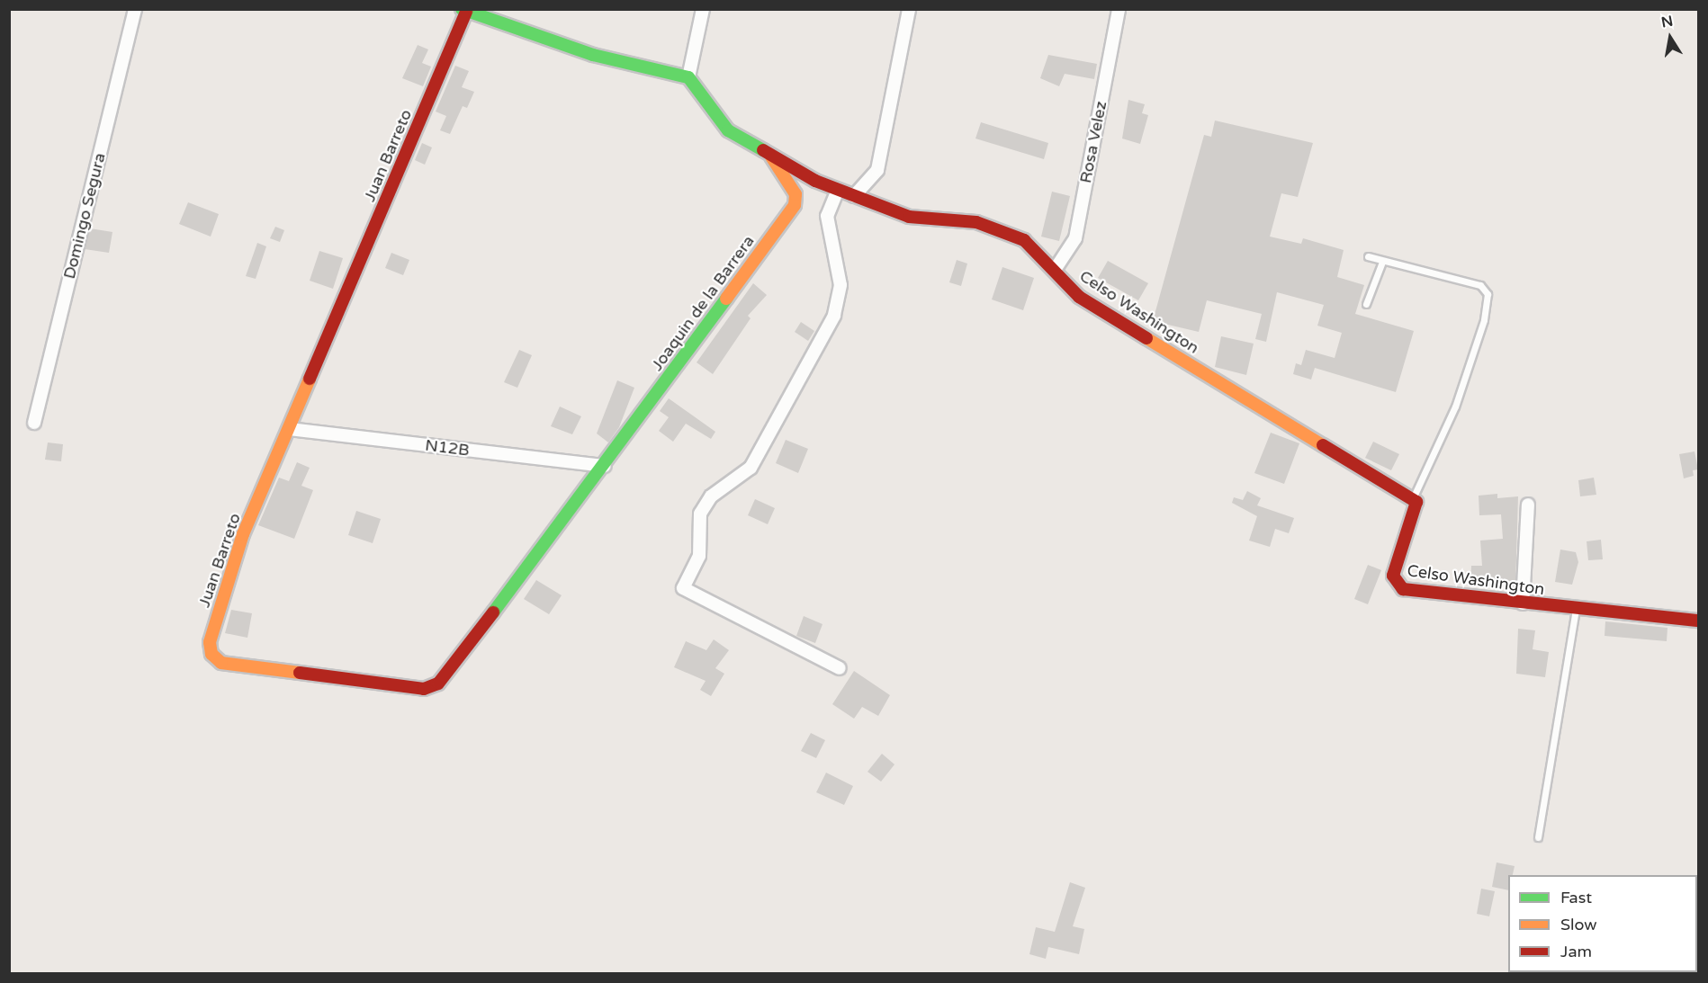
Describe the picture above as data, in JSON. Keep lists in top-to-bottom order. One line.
{"streets":{"street":["Rosa Velez","Juan Barreto","Domingo Segura","Joaquin de la Barrera","Celso Washington","N12B"]},"crossings":[["Rosa Velez","Celso Washington"],["Juan Barreto","Joaquin de la Barrera"],["Juan Barreto","N12B"],["Joaquin de la Barrera","Celso Washington"],["Joaquin de la Barrera","N12B"]],"legend":["Fast","Slow","Jam"],"north":"top"}
